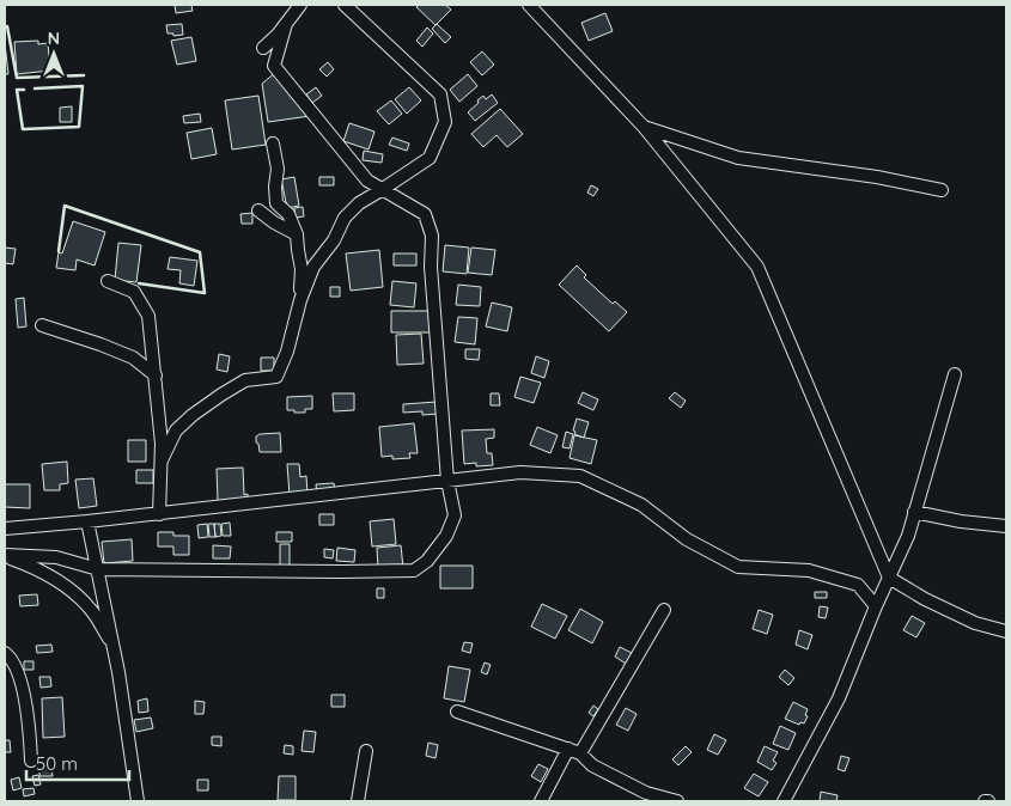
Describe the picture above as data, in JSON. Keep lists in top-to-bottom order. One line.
{"scale_bar":"50 m","north":"top"}
